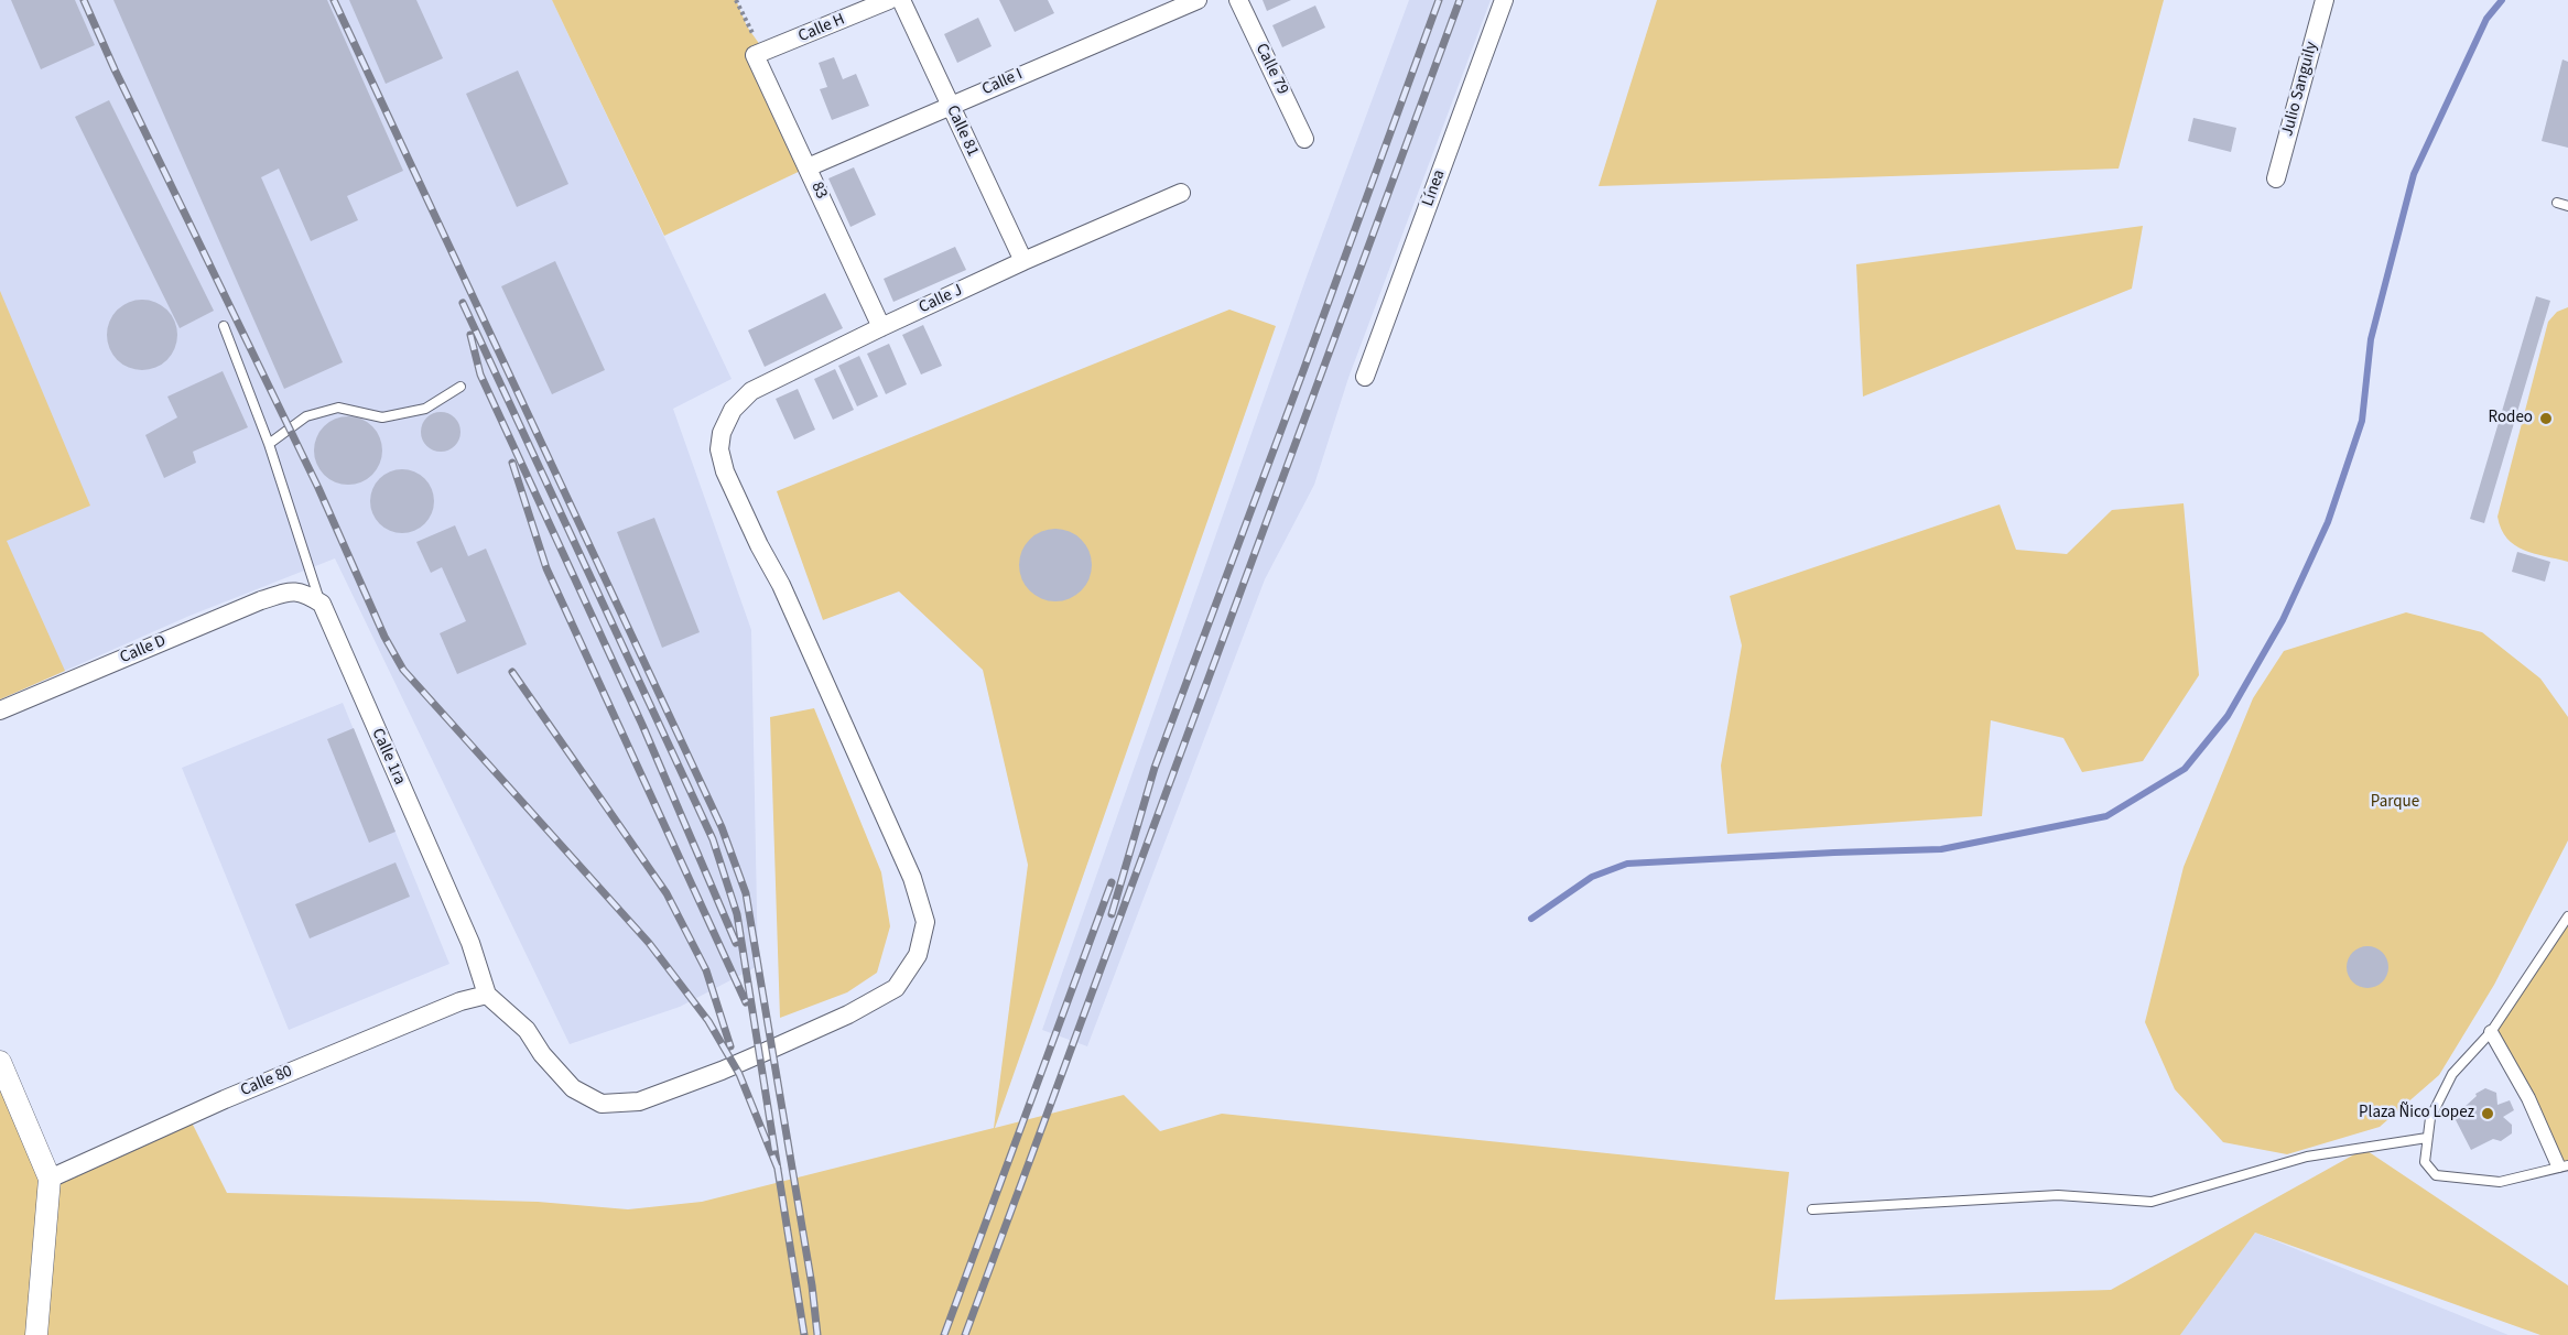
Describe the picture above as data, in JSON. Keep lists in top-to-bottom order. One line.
{"streets":{"street":["Calle H","Calle 79","Calle I","Julio Sanguily","Calle 81","Línea","83","Calle J","Calle D","Calle 1ra","Calle 80"]},"crossings":[["Calle H","83"],["Calle I","Calle 81"],["Calle I","83"],["Calle 81","Calle J"],["83","Calle J"],["Calle J","Calle 1ra"],["Calle J","Calle 80"],["Calle D","Calle 1ra"],["Calle 1ra","Calle 80"]],"parks":["Parque"],"places":["Rodeo","Plaza Ñico Lopez"]}
